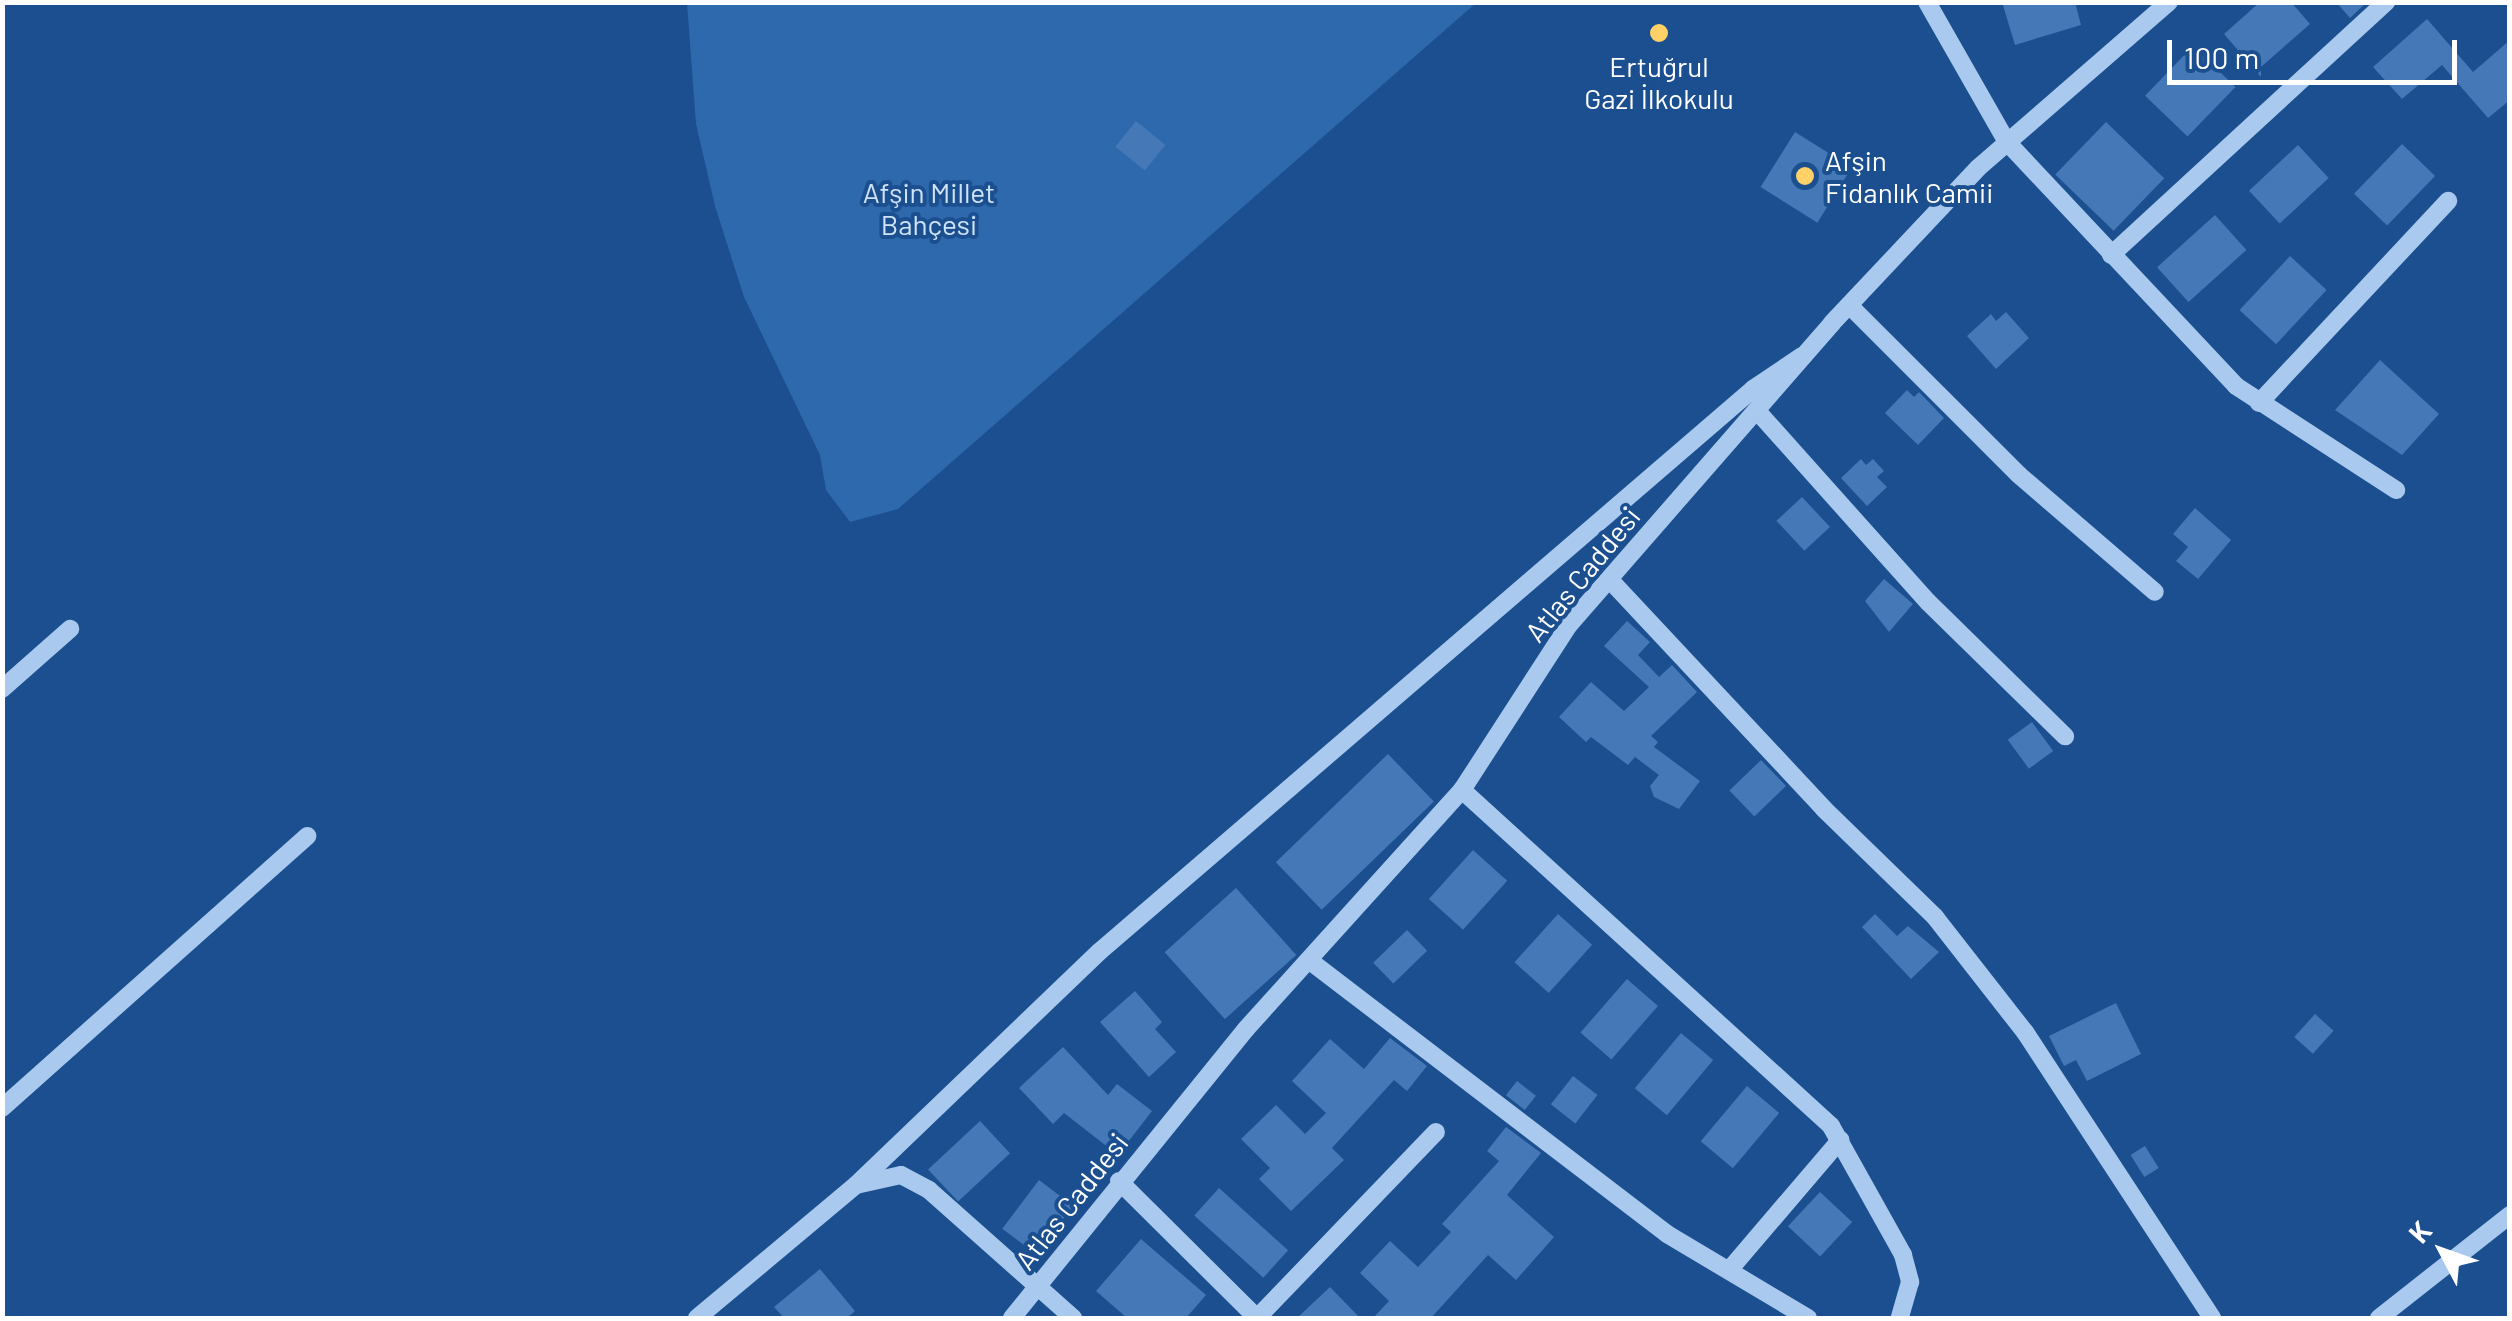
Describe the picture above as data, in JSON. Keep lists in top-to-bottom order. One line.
{"streets":{"street":["Atlas Caddesi"]},"parks":["Afşin Millet Bahçesi"],"places":["Ertuğrul Gazi İlkokulu","Afşin Fidanlık Camii"],"scale_bar":"100 m","north":"top left"}
